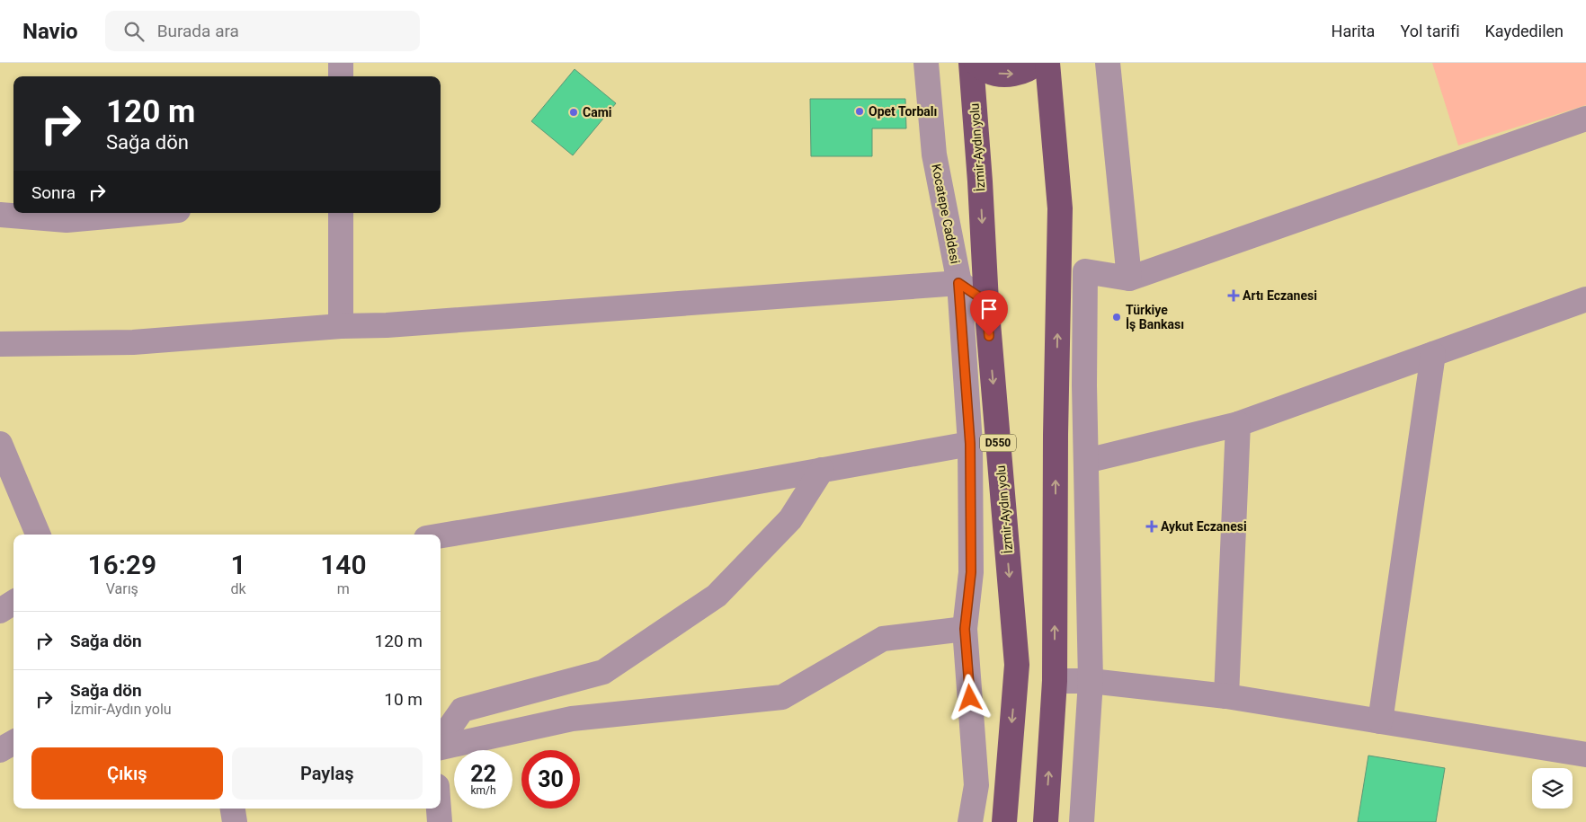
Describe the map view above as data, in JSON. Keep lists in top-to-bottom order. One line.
{"streets":{"highway":["İzmir-Aydın yolu","D550"],"street":["Kocatepe Caddesi"]},"places":{"other":["Opet Torbalı","Cami","Türkiye İş Bankası"],"health":["Artı Eczanesi","Aykut Eczanesi"]},"page":{"header":"Navio","search":"Burada ara","nav":["Harita","Yol tarifi","Kaydedilen"],"turn":["120 m","Sağa dön"],"then":"Sonra","eta":["16:29","Varış","1","dk","140","m"],"list":[{"name":"Sağa dön","value":"120 m"},{"name":"Sağa dön","note":"İzmir-Aydın yolu","value":"10 m"}],"buttons":["Çıkış","Paylaş"],"speed":"22 km/h","limit":"30"}}
